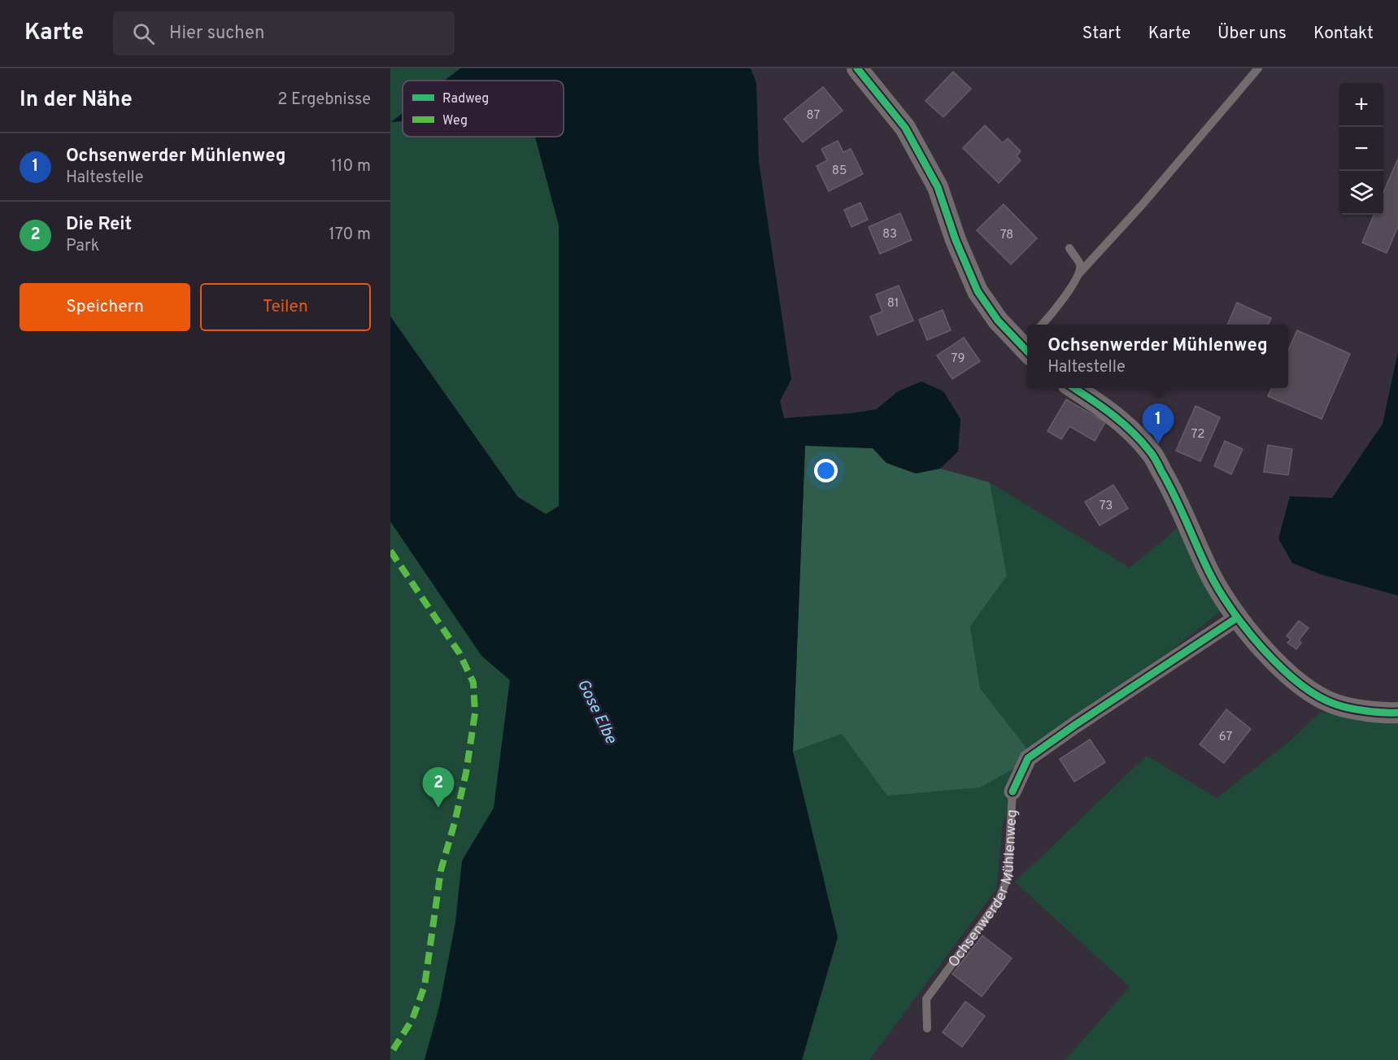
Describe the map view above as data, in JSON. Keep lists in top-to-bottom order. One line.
{"streets":{"street":["Ochsenwerder Mühlenweg"]},"water":["Gose Elbe"],"house_numbers":["87","85","83","78","81","79","72","73","67"],"legend":["Radweg","Weg"],"page":{"header":"Karte","search":"Hier suchen","nav":["Start","Karte","Über uns","Kontakt"],"heading":["In der Nähe","2 Ergebnisse"],"map_buttons":["+","−"],"list":[{"mark":"1","name":"Ochsenwerder Mühlenweg","note":"Haltestelle","value":"110 m"},{"mark":"2","name":"Die Reit","note":"Park","value":"170 m"}],"buttons":["Speichern","Teilen"],"popup":["Ochsenwerder Mühlenweg","Haltestelle"],"pins":["1","2"]}}
